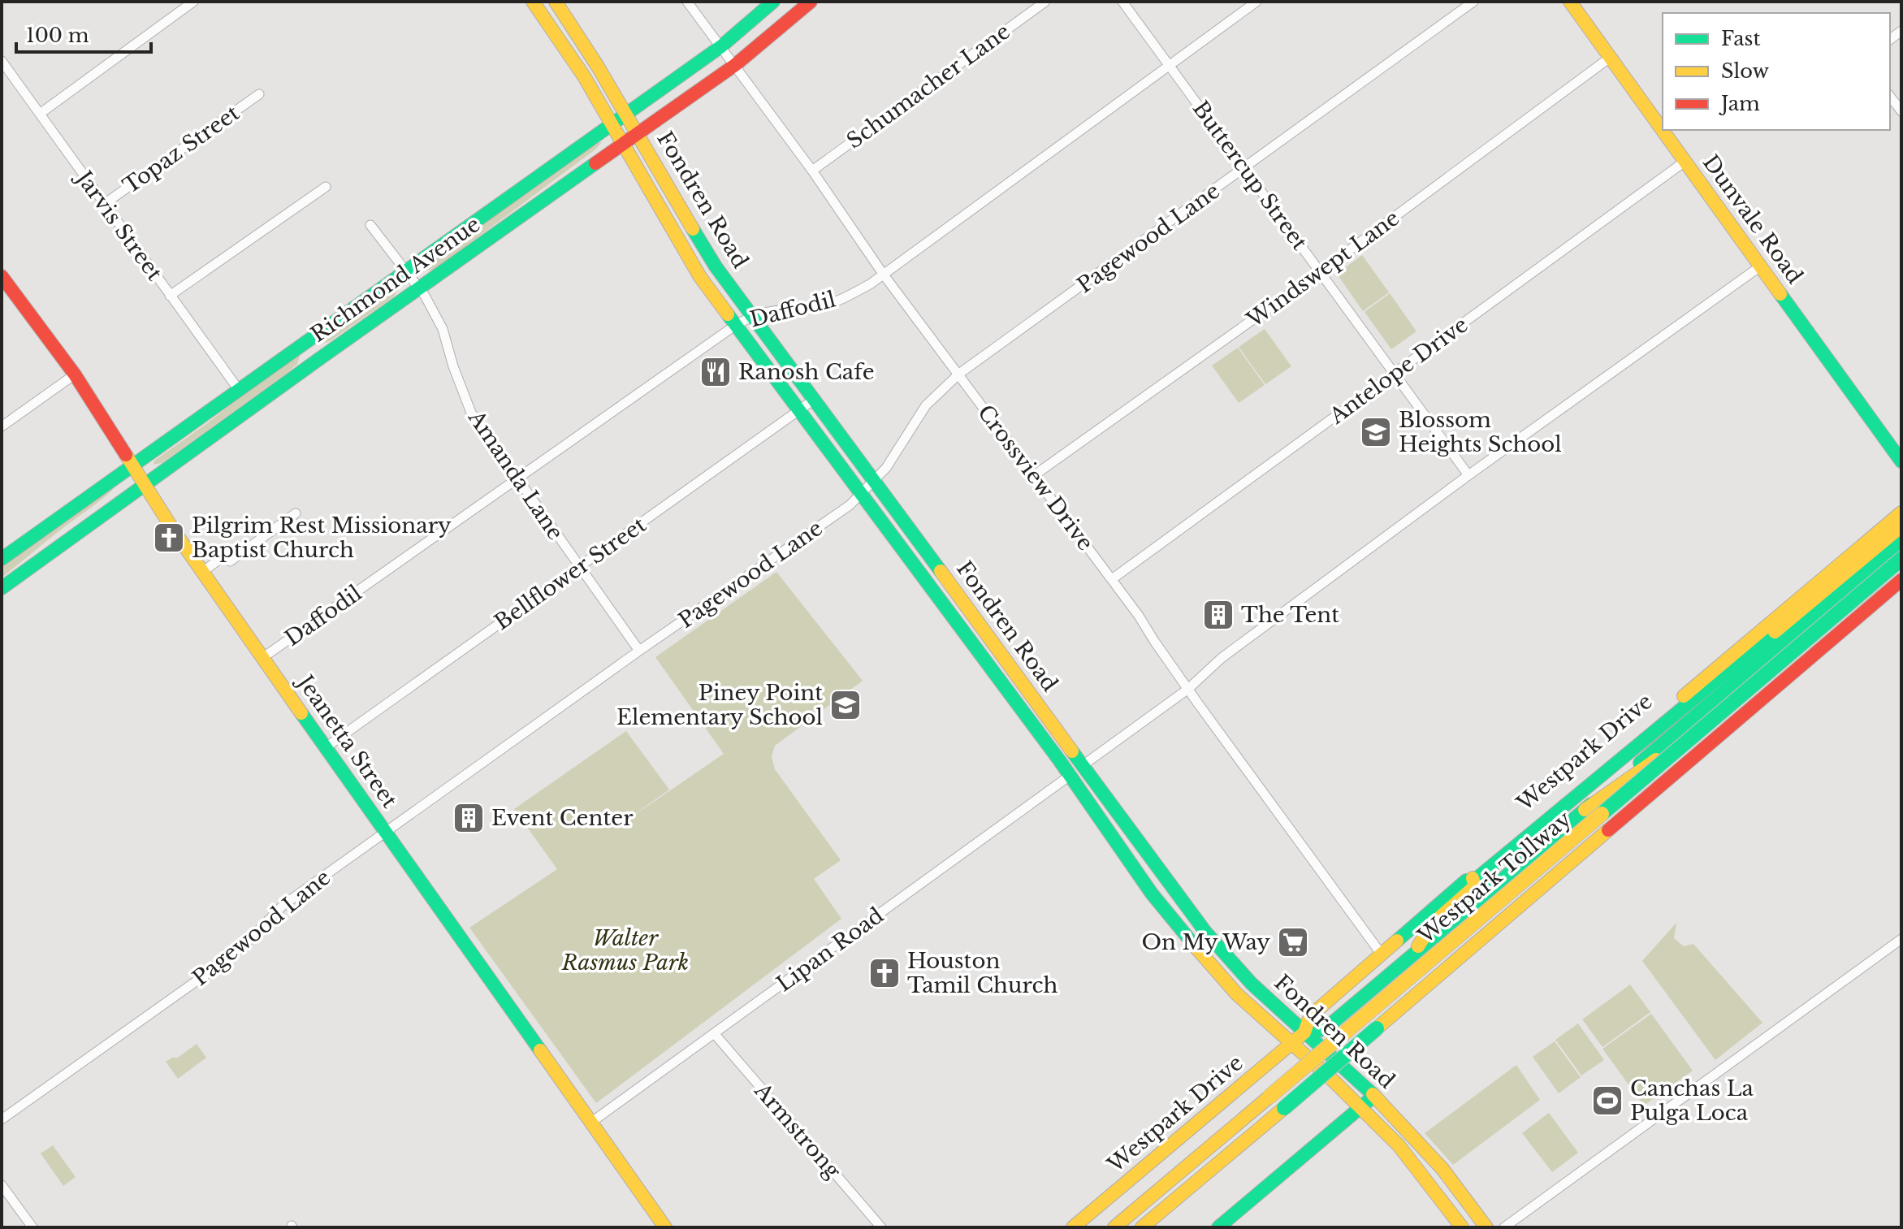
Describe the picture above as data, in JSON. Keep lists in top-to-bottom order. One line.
{"streets":{"main road":["Fondren Road","Dunvale Road","Richmond Avenue","Jeanetta Street","Westpark Drive","Westpark Tollway"],"street":["Schumacher Lane","Topaz Street","Buttercup Street","Jarvis Street","Pagewood Lane","Windswept Lane","Daffodil","Antelope Drive","Amanda Lane","Crossview Drive","Bellflower Street","Lipan Road","Armstrong"]},"crossings":[["Schumacher Lane","Crossview Drive"],["Topaz Street","Jarvis Street"],["Buttercup Street","Pagewood Lane"],["Buttercup Street","Windswept Lane"],["Buttercup Street","Daffodil"],["Buttercup Street","Antelope Drive"],["Fondren Road","Pagewood Lane"],["Fondren Road","Richmond Avenue"],["Fondren Road","Daffodil"],["Fondren Road","Bellflower Street"],["Fondren Road","Westpark Drive"],["Fondren Road","Lipan Road"],["Dunvale Road","Windswept Lane"],["Dunvale Road","Antelope Drive"],["Jarvis Street","Richmond Avenue"],["Pagewood Lane","Amanda Lane"],["Pagewood Lane","Crossview Drive"],["Pagewood Lane","Jeanetta Street"],["Windswept Lane","Crossview Drive"],["Richmond Avenue","Amanda Lane"],["Richmond Avenue","Crossview Drive"],["Richmond Avenue","Jeanetta Street"],["Daffodil","Amanda Lane"],["Daffodil","Crossview Drive"],["Daffodil","Jeanetta Street"],["Antelope Drive","Crossview Drive"],["Amanda Lane","Bellflower Street"],["Crossview Drive","Westpark Drive"],["Bellflower Street","Jeanetta Street"],["Jeanetta Street","Lipan Road"],["Lipan Road","Armstrong"]],"parks":["Walter Rasmus Park"],"places":{"restaurant":["Ranosh Cafe"],"school or university":["Blossom Heights School","Piney Point Elementary School"],"church":["Pilgrim Rest Missionary Baptist Church","Houston Tamil Church"],"building":["The Tent","Event Center"],"supermarket":["On My Way"],"sports":["Canchas La Pulga Loca"]},"legend":["Fast","Slow","Jam"],"scale_bar":"100 m"}
